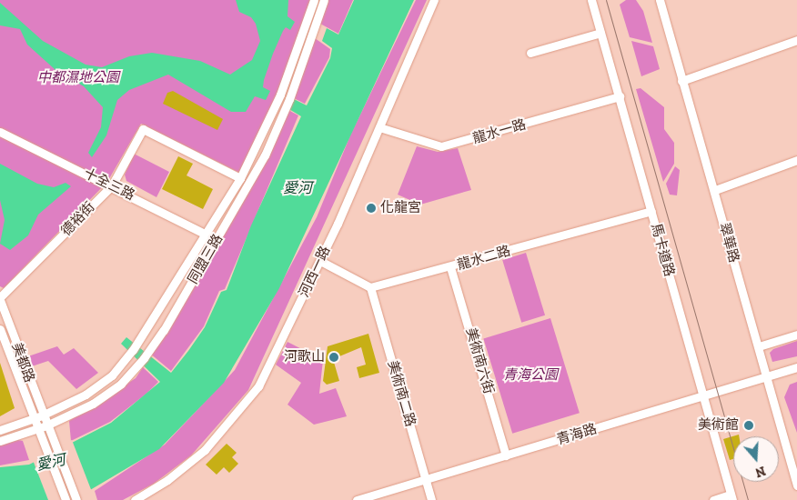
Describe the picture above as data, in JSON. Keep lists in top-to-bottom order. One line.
{"streets":{"street":["龍水一路","十全三路","德裕街","翠華路","馬卡道路","龍水二路","同盟三路","河西一路","美術南六街","美都路","美術南二路","青海路"]},"crossings":[["龍水一路","馬卡道路"],["龍水一路","河西一路"],["十全三路","德裕街"],["十全三路","同盟三路"],["德裕街","同盟三路"],["德裕街","美都路"],["翠華路","青海路"],["馬卡道路","龍水二路"],["馬卡道路","青海路"],["龍水二路","美術南六街"],["龍水二路","美術南二路"],["同盟三路","美都路"],["美術南六街","青海路"],["美術南二路","青海路"]],"water":["愛河"],"parks":["中都濕地公園","青海公園"],"places":["化龍宮","河歌山","美術館"],"north":"bottom"}
